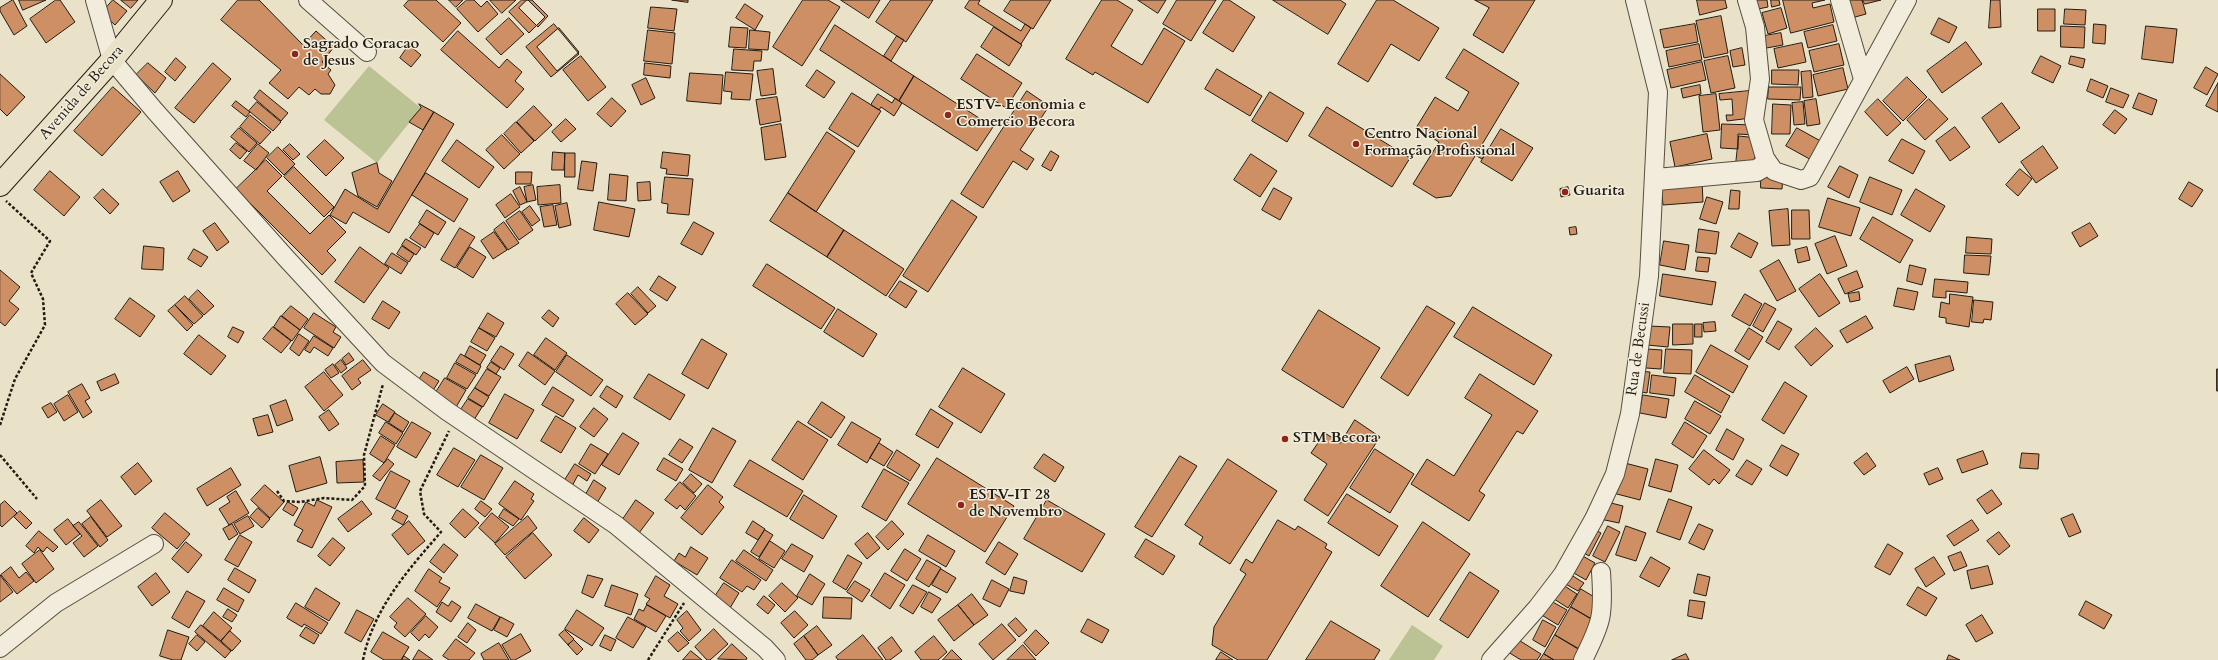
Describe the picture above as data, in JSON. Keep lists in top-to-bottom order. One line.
{"streets":{"main road":["Avenida de Becora"],"street":["Rua de Becussi"]},"places":["Sagrado Coracao de Jesus","ESTV- Economia e Comercio Becora","Centro Nacional Formação Profissional","Guarita","STM Becora","ESTV-IT 28 de Novembro"]}
